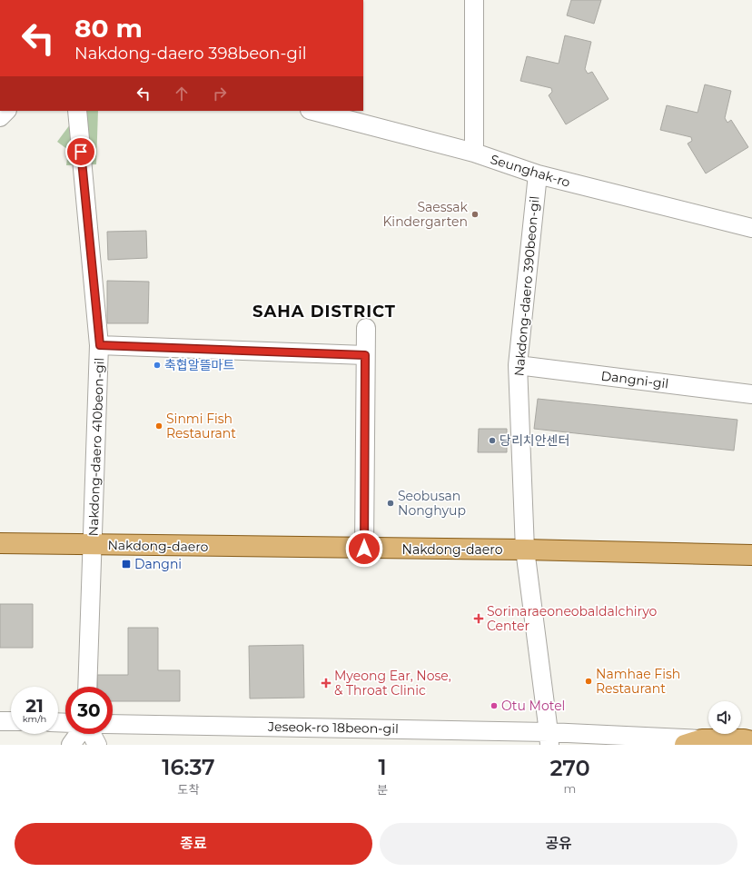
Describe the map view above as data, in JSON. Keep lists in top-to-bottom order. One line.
{"streets":{"main road":["Nakdong-daero"],"street":["Seunghak-ro","Nakdong-daero 390beon-gil","Dangni-gil","Nakdong-daero 410beon-gil","Jeseok-ro 18beon-gil"]},"crossings":[["Seunghak-ro","Nakdong-daero 390beon-gil"],["Nakdong-daero 390beon-gil","Dangni-gil"],["Nakdong-daero 390beon-gil","Nakdong-daero"],["Nakdong-daero 390beon-gil","Jeseok-ro 18beon-gil"],["Nakdong-daero 410beon-gil","Nakdong-daero"]],"districts":["SAHA DISTRICT"],"places":{"other":["Saessak Kindergarten","축협알뜰마트","Sinmi Fish Restaurant","당리치안센터","Seobusan Nonghyup","Namhae Fish Restaurant","Otu Motel"],"transit":["Dangni"],"health":["Sorinaraeoneobaldalchiryo Center","Myeong Ear, Nose, & Throat Clinic"]},"page":{"turn":["80 m","Nakdong-daero 398beon-gil"],"speed":"21 km/h","limit":"30","eta":["16:37","도착","1","분","270","m"],"buttons":["종료","공유"]}}
